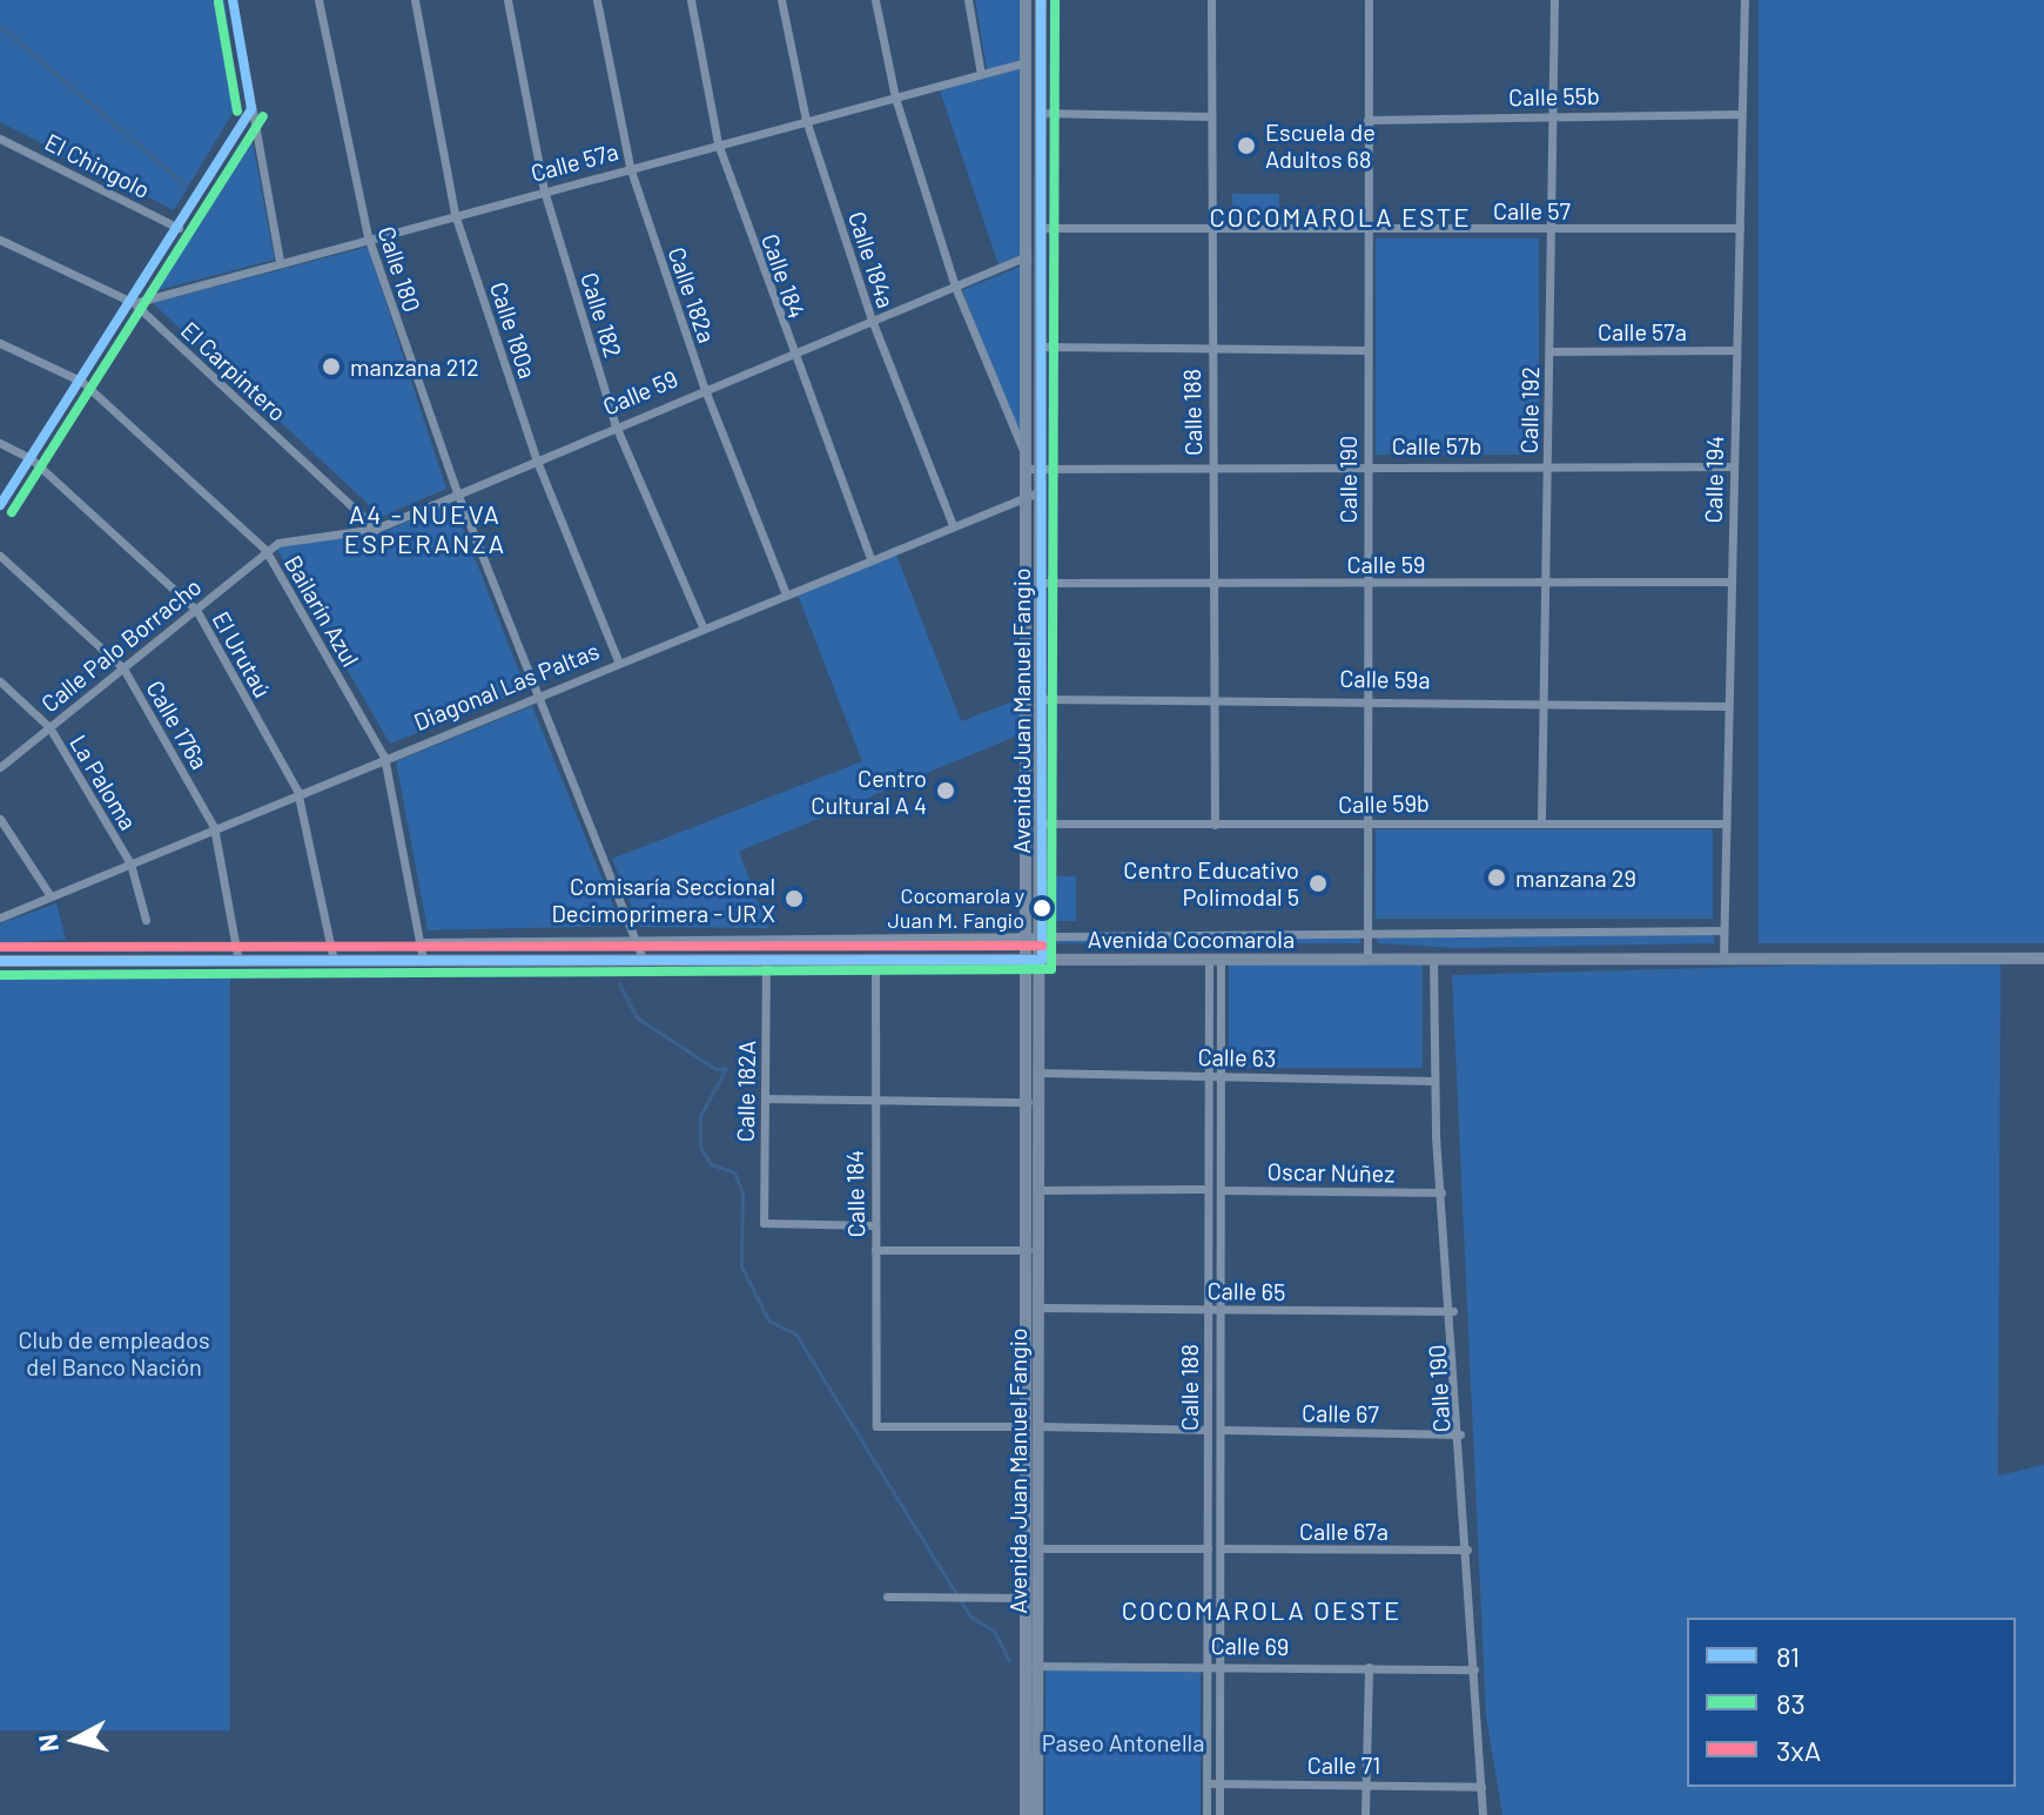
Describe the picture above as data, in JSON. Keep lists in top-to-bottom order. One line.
{"streets":{"main road":["Avenida Juan Manuel Fangio","Avenida Cocomarola"],"street":["Calle 55b","Calle 57a","El Chingolo","Calle 57","Calle 184a","Calle 180","Calle 184","Calle 182a","Calle 182","Calle 180a","El Carpintero","Calle 59","Calle 192","Calle 188","Calle 57b","Calle 190","Calle 194","Bailarín Azul","Calle Palo Borracho","El Urutaú","Calle 59a","Diagonal Las Paltas","Calle 176a","La Paloma","Calle 59b","Calle 63","Calle 182A","Oscar Núñez","Calle 65","Calle 67","Calle 67a","Calle 69","Calle 71"]},"crossings":[["Calle 55b","Calle 192"],["Calle 55b","Calle 190"],["Calle 55b","Calle 194"],["Calle 57a","Calle 184a"],["Calle 57a","Calle 180"],["Calle 57a","Calle 184"],["Calle 57a","Calle 182a"],["Calle 57a","Calle 182"],["Calle 57a","Calle 180a"],["Calle 57a","El Carpintero"],["Calle 57a","Calle 192"],["Calle 57a","Calle 194"],["Calle 57a","Avenida Juan Manuel Fangio"],["Calle 57","Calle 192"],["Calle 57","Calle 188"],["Calle 57","Calle 190"],["Calle 57","Calle 194"],["Calle 57","Avenida Juan Manuel Fangio"],["Calle 184a","Calle 59"],["Calle 184a","Diagonal Las Paltas"],["Calle 180","Calle 59"],["Calle 180","Diagonal Las Paltas"],["Calle 180","Avenida Cocomarola"],["Calle 184","Calle 59"],["Calle 184","Diagonal Las Paltas"],["Calle 184","Avenida Juan Manuel Fangio"],["Calle 184","Avenida Cocomarola"],["Calle 184","Calle 182A"],["Calle 182a","Calle 59"],["Calle 182a","Diagonal Las Paltas"],["Calle 182","Calle 59"],["Calle 182","Diagonal Las Paltas"],["Calle 180a","Calle 59"],["Calle 180a","Diagonal Las Paltas"],["El Carpintero","Calle 59"],["Calle 59","Calle 192"],["Calle 59","Calle 188"],["Calle 59","Calle 190"],["Calle 59","Calle 194"],["Calle 59","Bailarín Azul"],["Calle 59","Calle Palo Borracho"],["Calle 59","Avenida Juan Manuel Fangio"],["Calle 192","Calle 57b"],["Calle 192","Calle 59a"],["Calle 192","Calle 59b"],["Calle 188","Calle 57b"],["Calle 188","Calle 59a"],["Calle 188","Calle 59b"],["Calle 188","Avenida Cocomarola"],["Calle 188","Calle 63"],["Calle 188","Oscar Núñez"],["Calle 188","Calle 65"],["Calle 188","Calle 67"],["Calle 188","Calle 67a"],["Calle 188","Calle 69"],["Calle 188","Calle 71"],["Calle 57b","Calle 190"],["Calle 57b","Calle 194"],["Calle 57b","Avenida Juan Manuel Fangio"],["Calle 190","Calle 59a"],["Calle 190","Calle 59b"],["Calle 190","Avenida Cocomarola"],["Calle 190","Calle 63"],["Calle 190","Oscar Núñez"],["Calle 190","Calle 65"],["Calle 190","Calle 67"],["Calle 190","Calle 67a"],["Calle 190","Calle 69"],["Calle 190","Calle 71"],["Calle 194","Calle 59a"],["Calle 194","Calle 59b"],["Calle 194","Avenida Cocomarola"],["Bailarín Azul","Calle Palo Borracho"],["Bailarín Azul","Diagonal Las Paltas"],["Bailarín Azul","Avenida Cocomarola"],["Calle Palo Borracho","El Urutaú"],["Calle Palo Borracho","Calle 176a"],["Calle Palo Borracho","La Paloma"],["El Urutaú","Diagonal Las Paltas"],["El Urutaú","Avenida Cocomarola"],["Calle 59a","Avenida Juan Manuel Fangio"],["Diagonal Las Paltas","Avenida Juan Manuel Fangio"],["Diagonal Las Paltas","Calle 176a"],["Diagonal Las Paltas","La Paloma"],["Avenida Juan Manuel Fangio","Calle 59b"],["Avenida Juan Manuel Fangio","Avenida Cocomarola"],["Avenida Juan Manuel Fangio","Calle 63"],["Avenida Juan Manuel Fangio","Calle 65"],["Avenida Juan Manuel Fangio","Calle 69"],["Calle 176a","Avenida Cocomarola"],["Avenida Cocomarola","Calle 182A"]],"districts":["COCOMAROLA ESTE","A4 - NUEVA ESPERANZA","COCOMAROLA OESTE"],"parks":["Club de empleados del Banco Nación","Paseo Antonella"],"places":["Escuela de Adultos 68","manzana 212","Centro Cultural A 4","manzana 29","Centro Educativo Polimodal 5","Comisaría Seccional Decimoprimera - UR X","Cocomarola y Juan M. Fangio"],"lines":["transit line 81","transit line 83","transit line 3xA"],"legend":["81","83","3xA"],"north":"left"}
